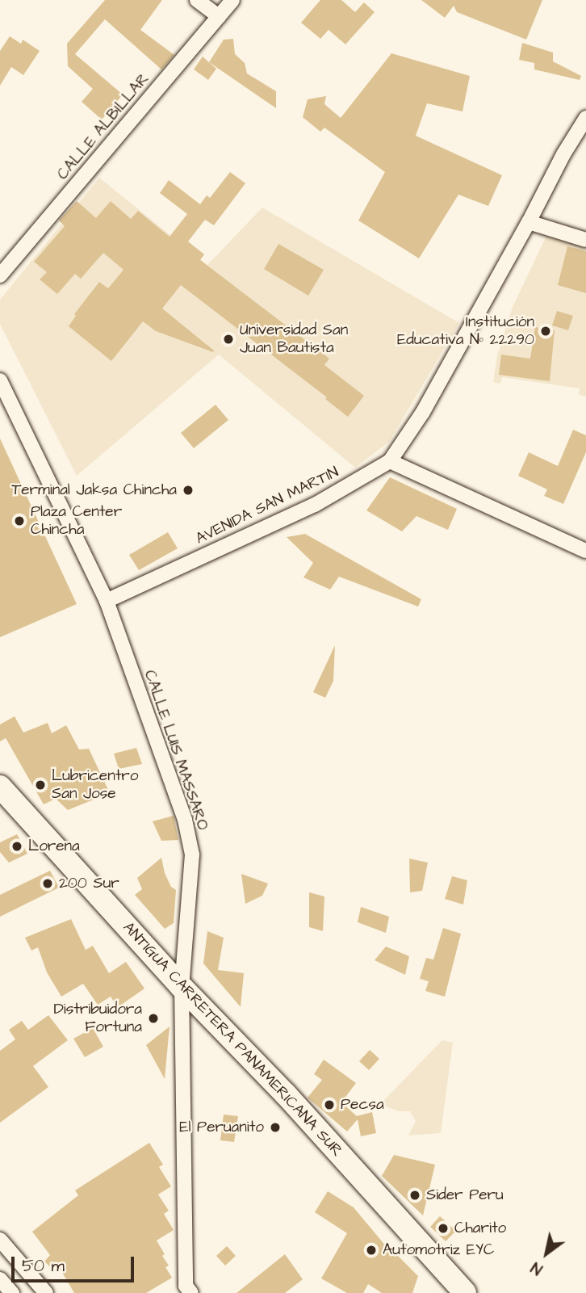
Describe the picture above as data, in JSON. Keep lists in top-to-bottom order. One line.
{"streets":{"highway":["ANTIGUA CARRETERA PANAMERICANA SUR"],"street":["CALLE ALBILLAR","AVENIDA SAN MARTIN","CALLE LUIS MASSARO"]},"crossings":[["AVENIDA SAN MARTIN","CALLE LUIS MASSARO"],["CALLE LUIS MASSARO","ANTIGUA CARRETERA PANAMERICANA SUR"]],"places":["Institución Educativa Nº 22290","Universidad San Juan Bautista","Terminal Jaksa Chincha","Plaza Center Chincha","Lubricentro San Jose","Lorena","200 Sur","Distribuidora Fortuna","Pecsa","El Peruanito","Sider Peru","Charito","Automotriz EYC"],"scale_bar":"50 m","north":"bottom left"}
